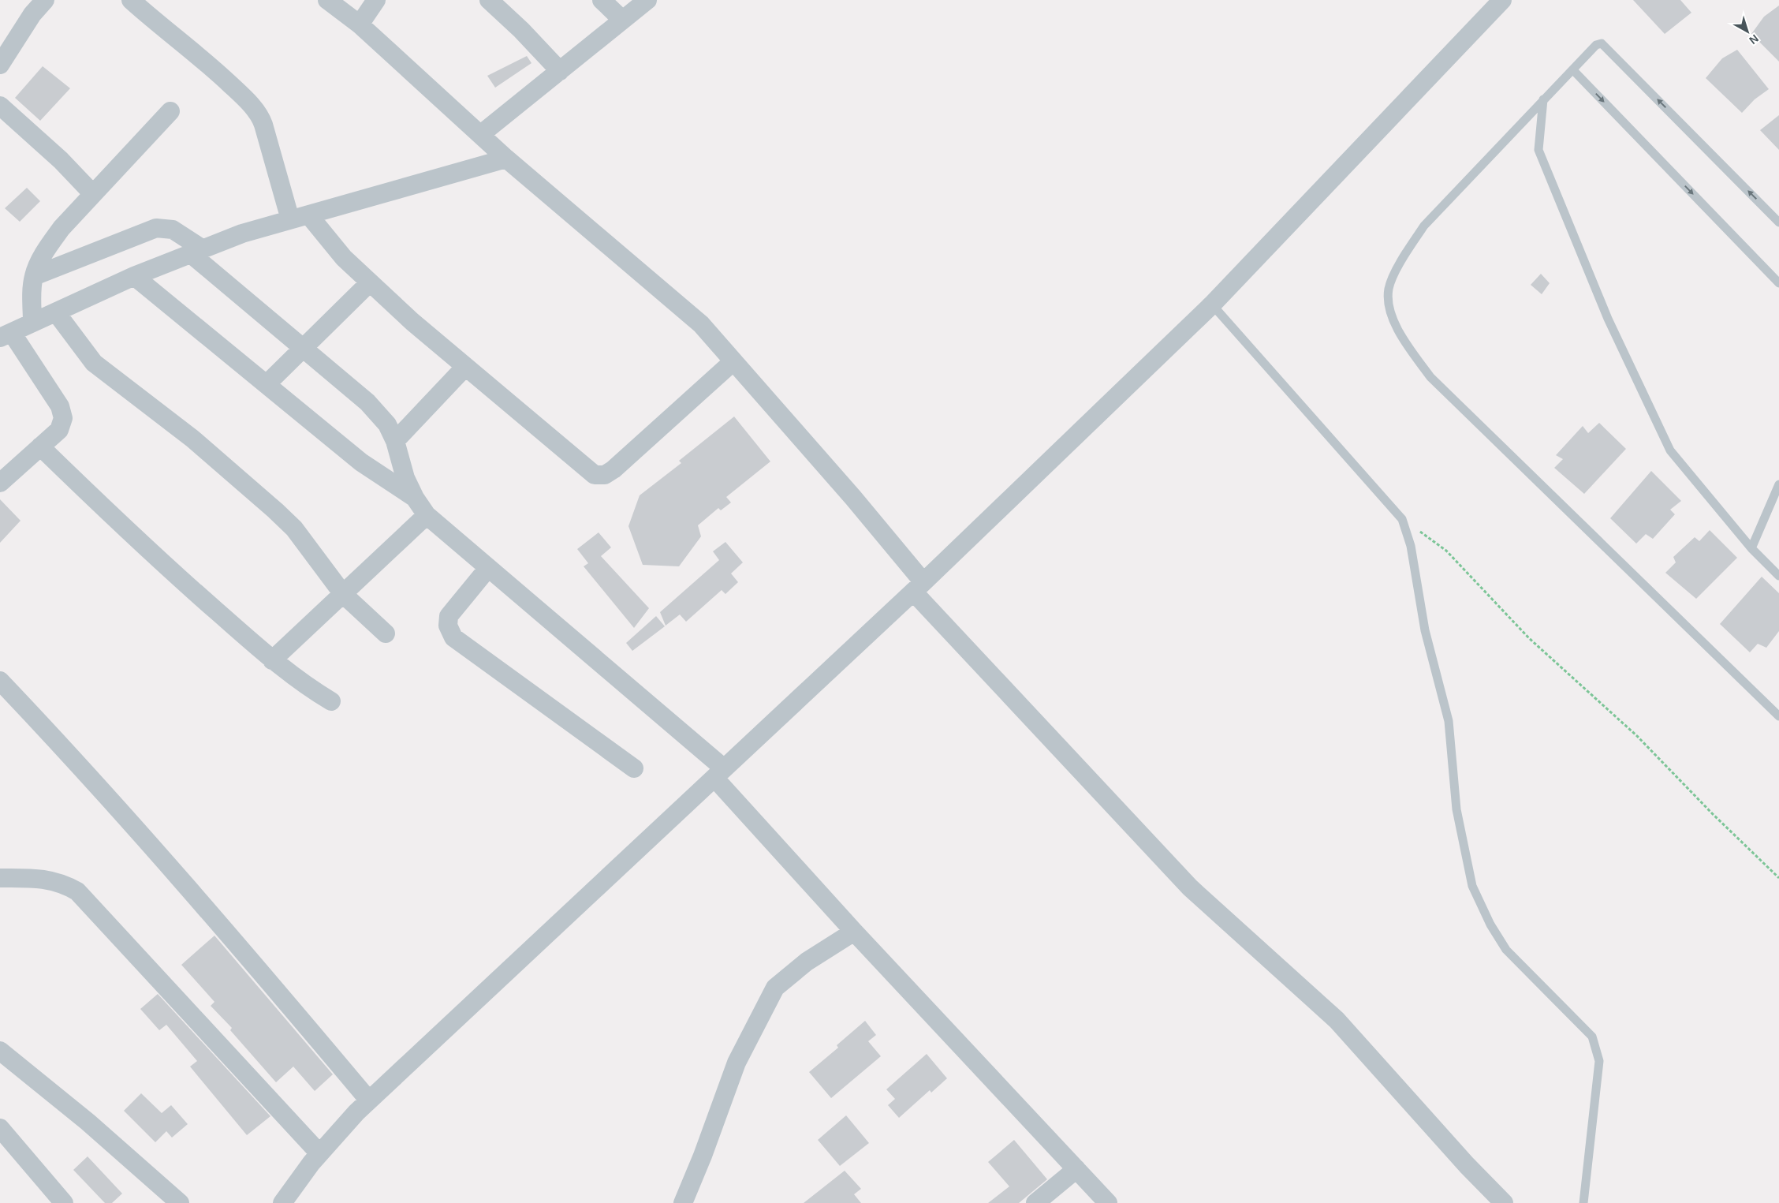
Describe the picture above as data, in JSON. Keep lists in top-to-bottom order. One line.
{"north":"bottom right"}
